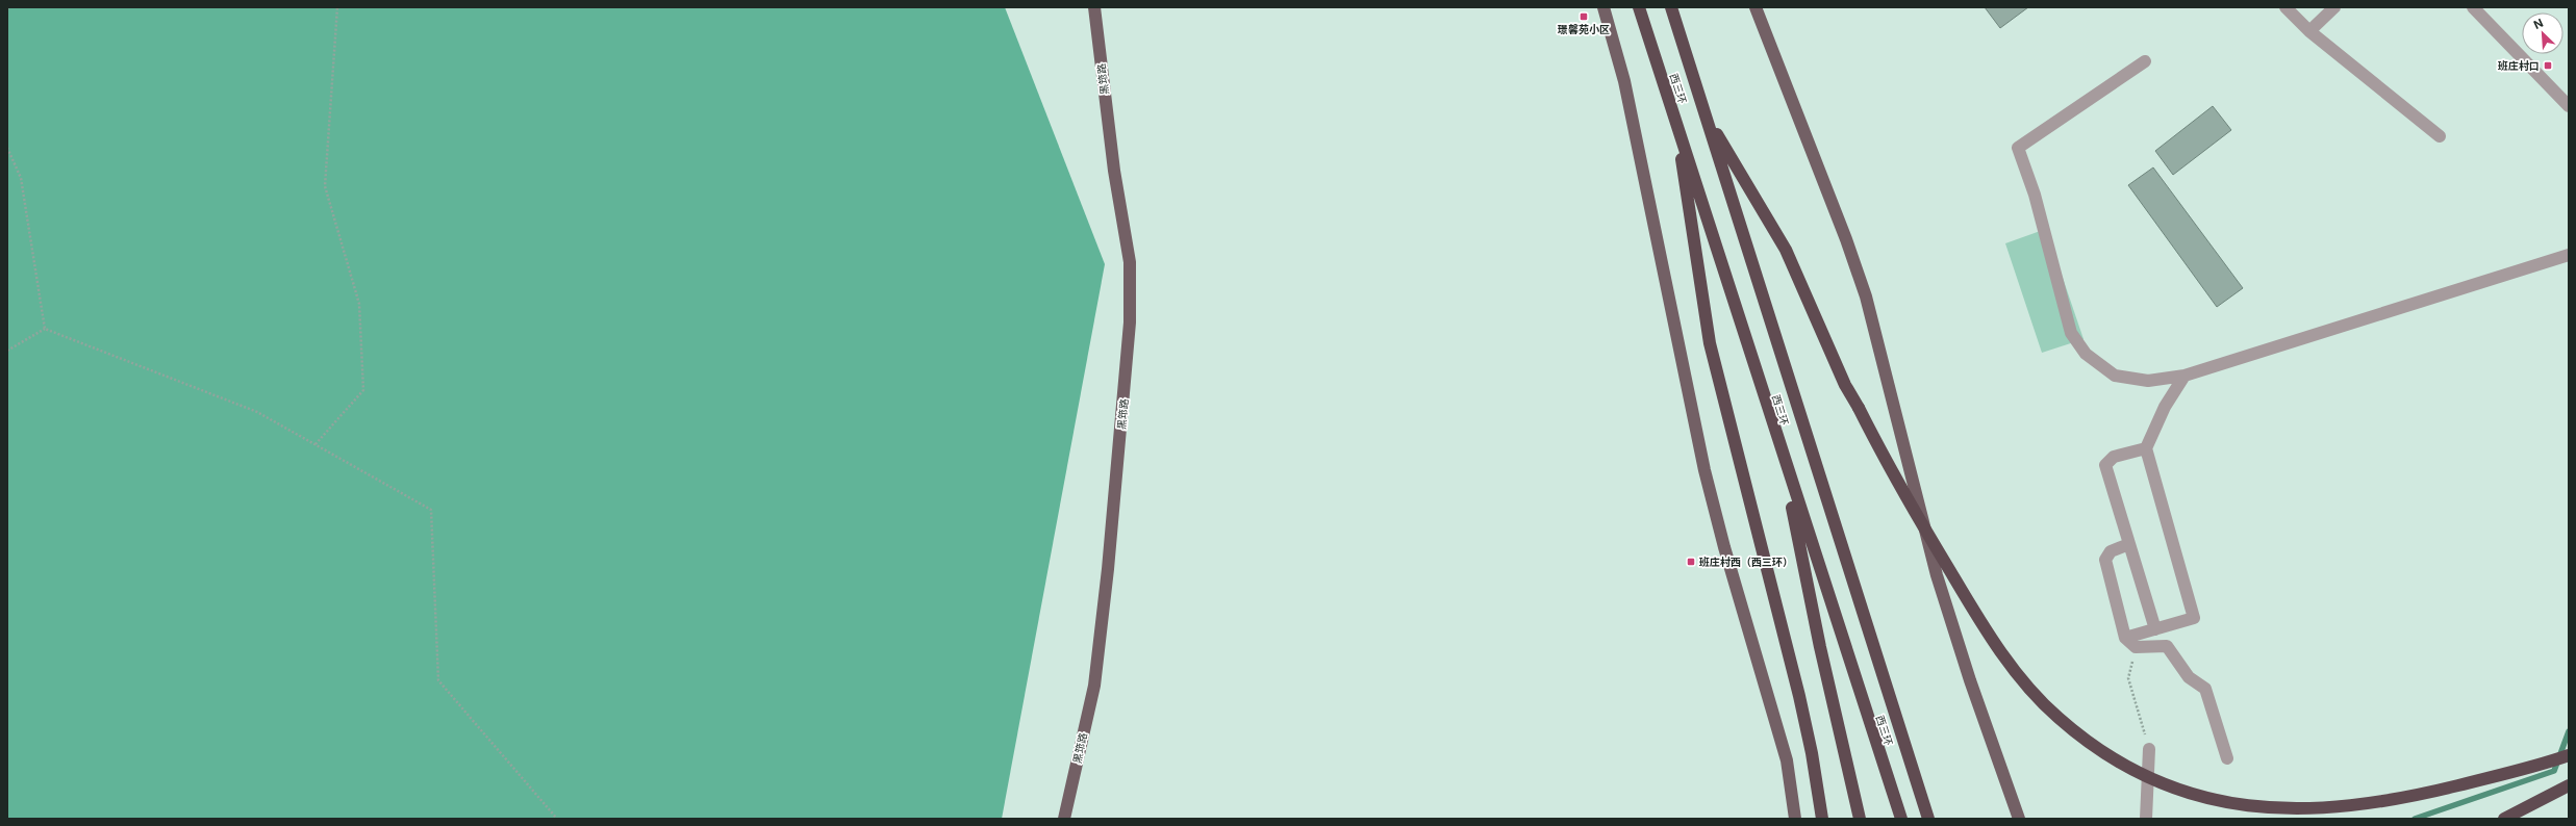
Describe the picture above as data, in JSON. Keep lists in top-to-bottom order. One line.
{"streets":{"highway":["西三环"],"main road":["黑筇路"]},"places":{"transit":["璟馨苑小区","班庄村口","班庄村西（西三环）"]},"north":"top left"}
